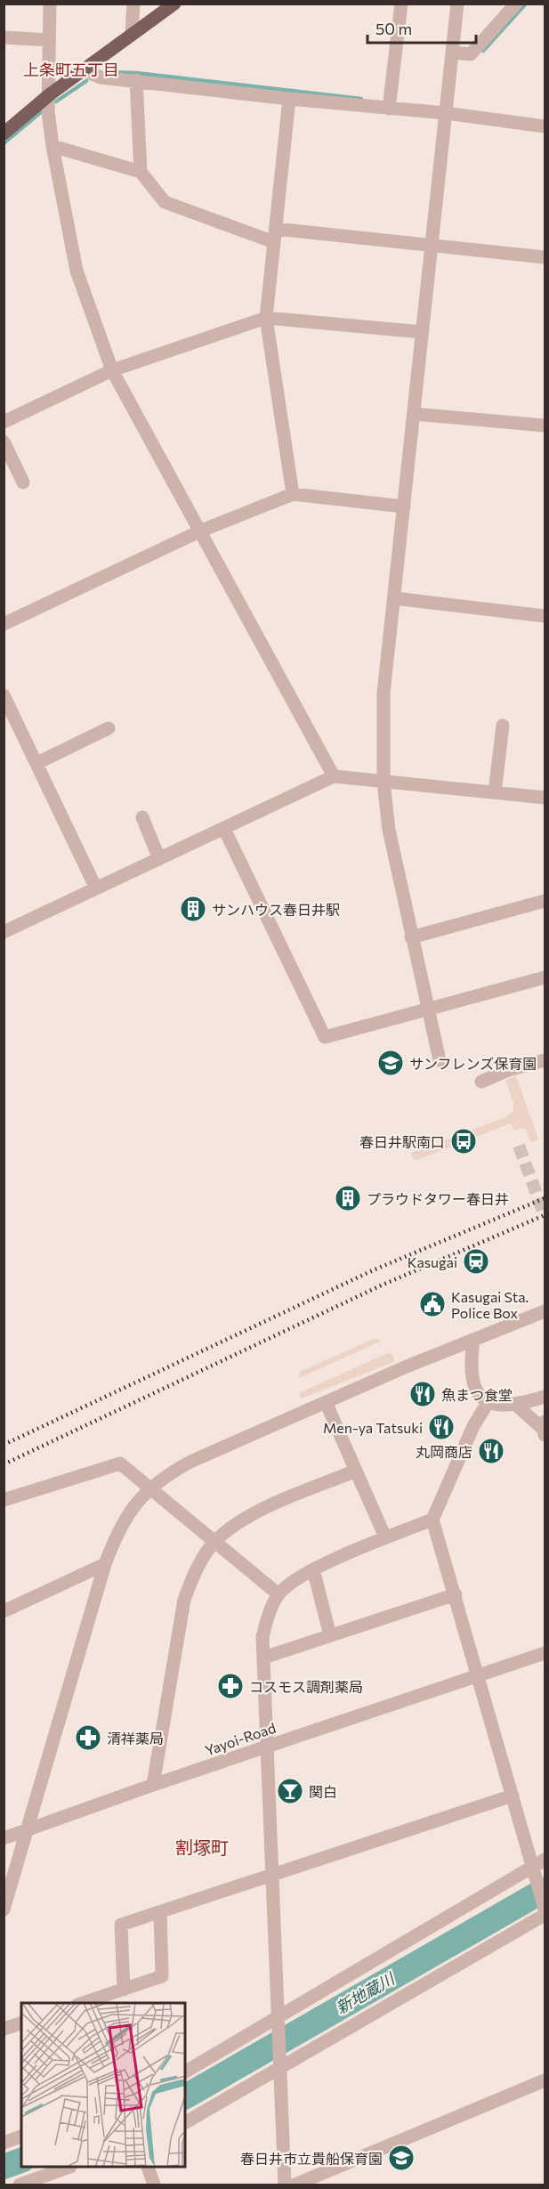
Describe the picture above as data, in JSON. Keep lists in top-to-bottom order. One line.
{"streets":{"street":["Yayoi-Road"]},"districts":["上条町五丁目","割塚町"],"water":["新地蔵川"],"places":{"building":["サンハウス春日井駅","プラウドタワー春日井"],"school or university":["サンフレンズ保育園","春日井市立貴船保育園"],"bus stop":["春日井駅南口"],"station":["Kasugai"],"public building":["Kasugai Sta. Police Box"],"restaurant":["魚まつ食堂","Men-ya Tatsuki","丸岡商店"],"pharmacy":["コスモス調剤薬局","清祥薬局"],"bar":["関白"]},"scale_bar":"50 m"}
